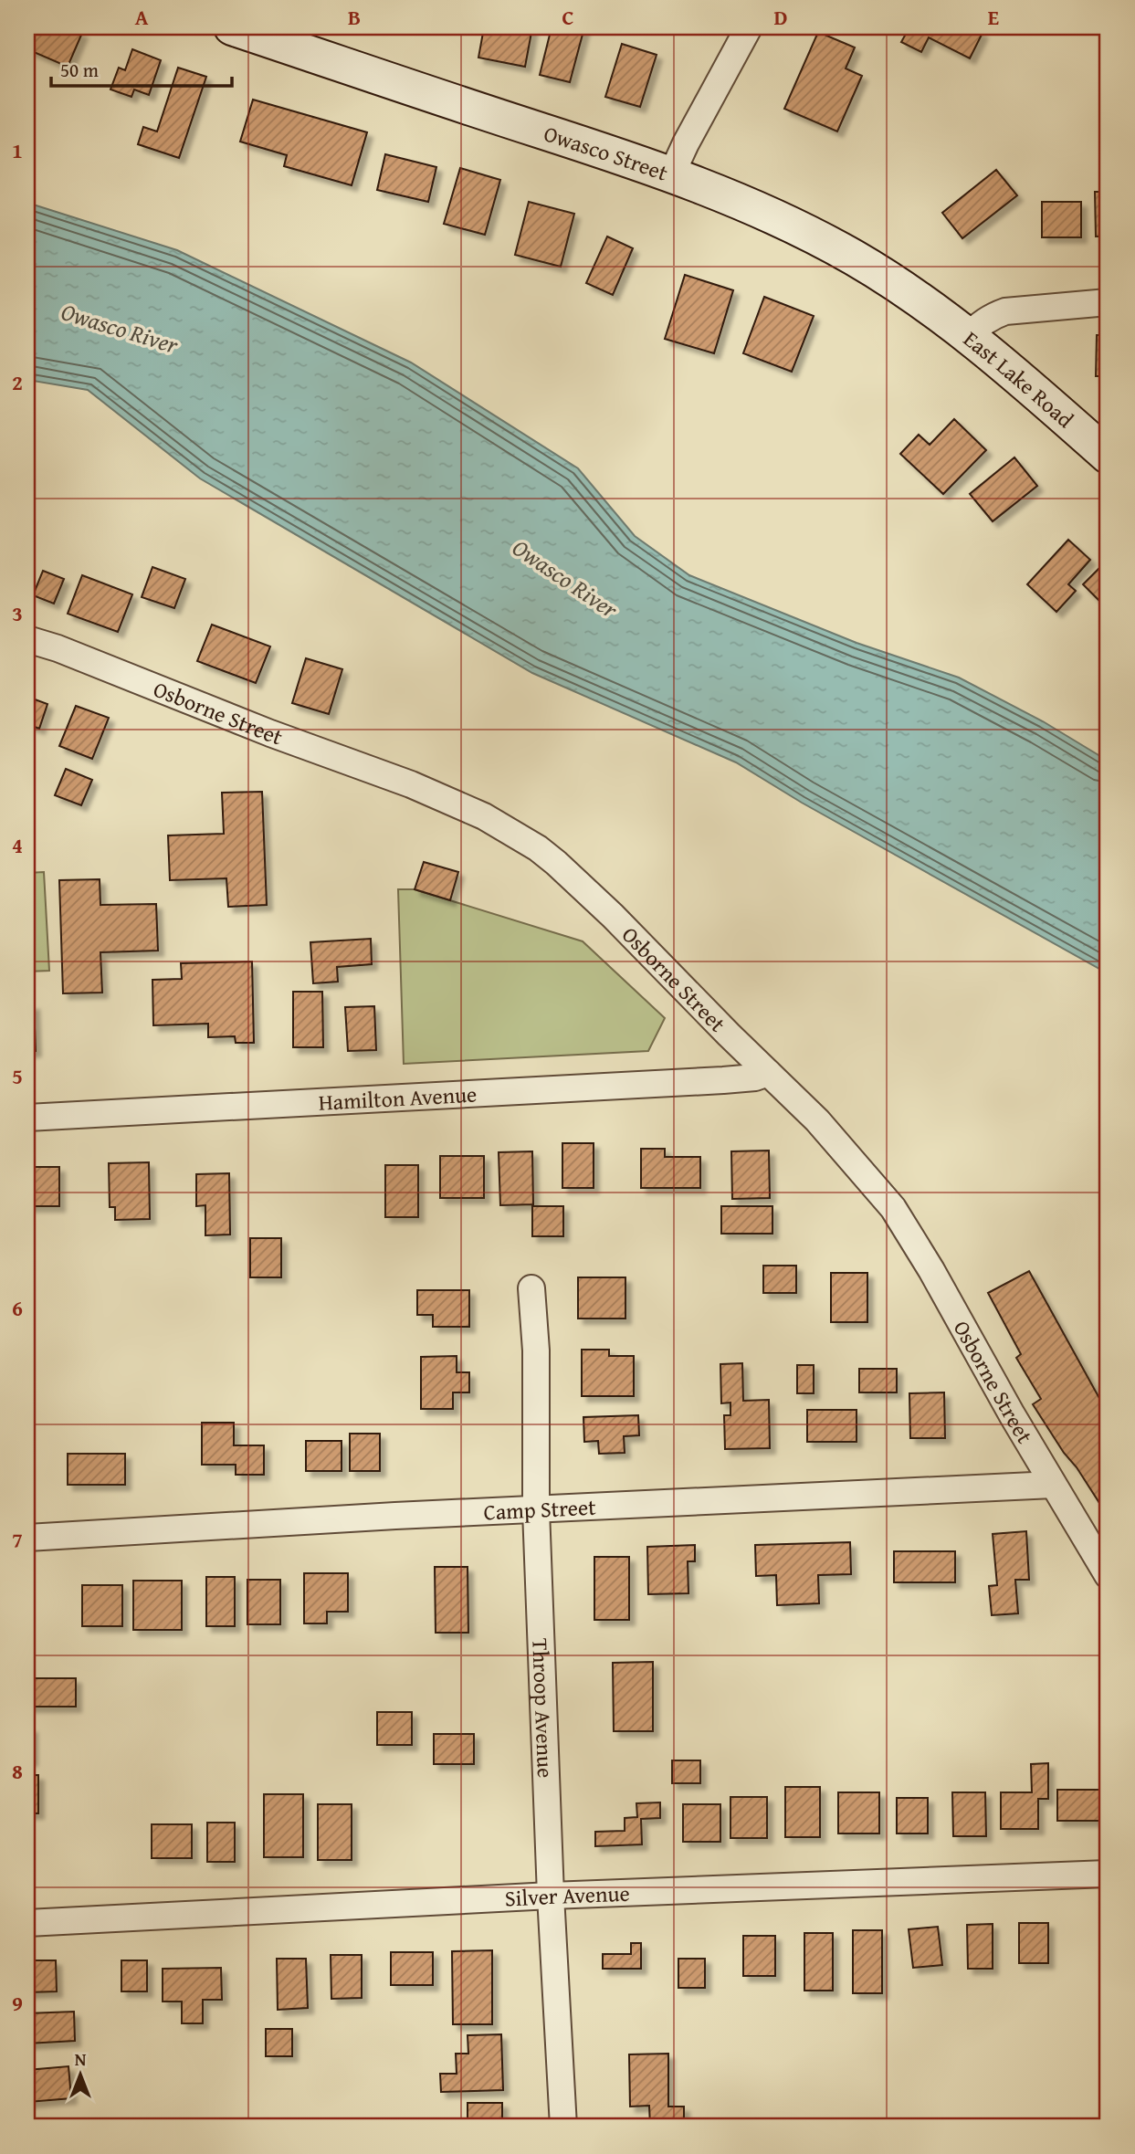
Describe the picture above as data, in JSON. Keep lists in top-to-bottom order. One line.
{"streets":{"main road":["Owasco Street","East Lake Road"],"street":["Osborne Street","Hamilton Avenue","Camp Street","Throop Avenue","Silver Avenue"]},"crossings":[["Owasco Street","East Lake Road"],["Osborne Street","Hamilton Avenue"],["Osborne Street","Camp Street"],["Camp Street","Throop Avenue"],["Throop Avenue","Silver Avenue"]],"water":["Owasco River"],"scale_bar":"50 m","north":"top","grid":{"columns":["A","B","C","D","E"],"rows":["1","2","3","4","5","6","7","8","9"]}}
